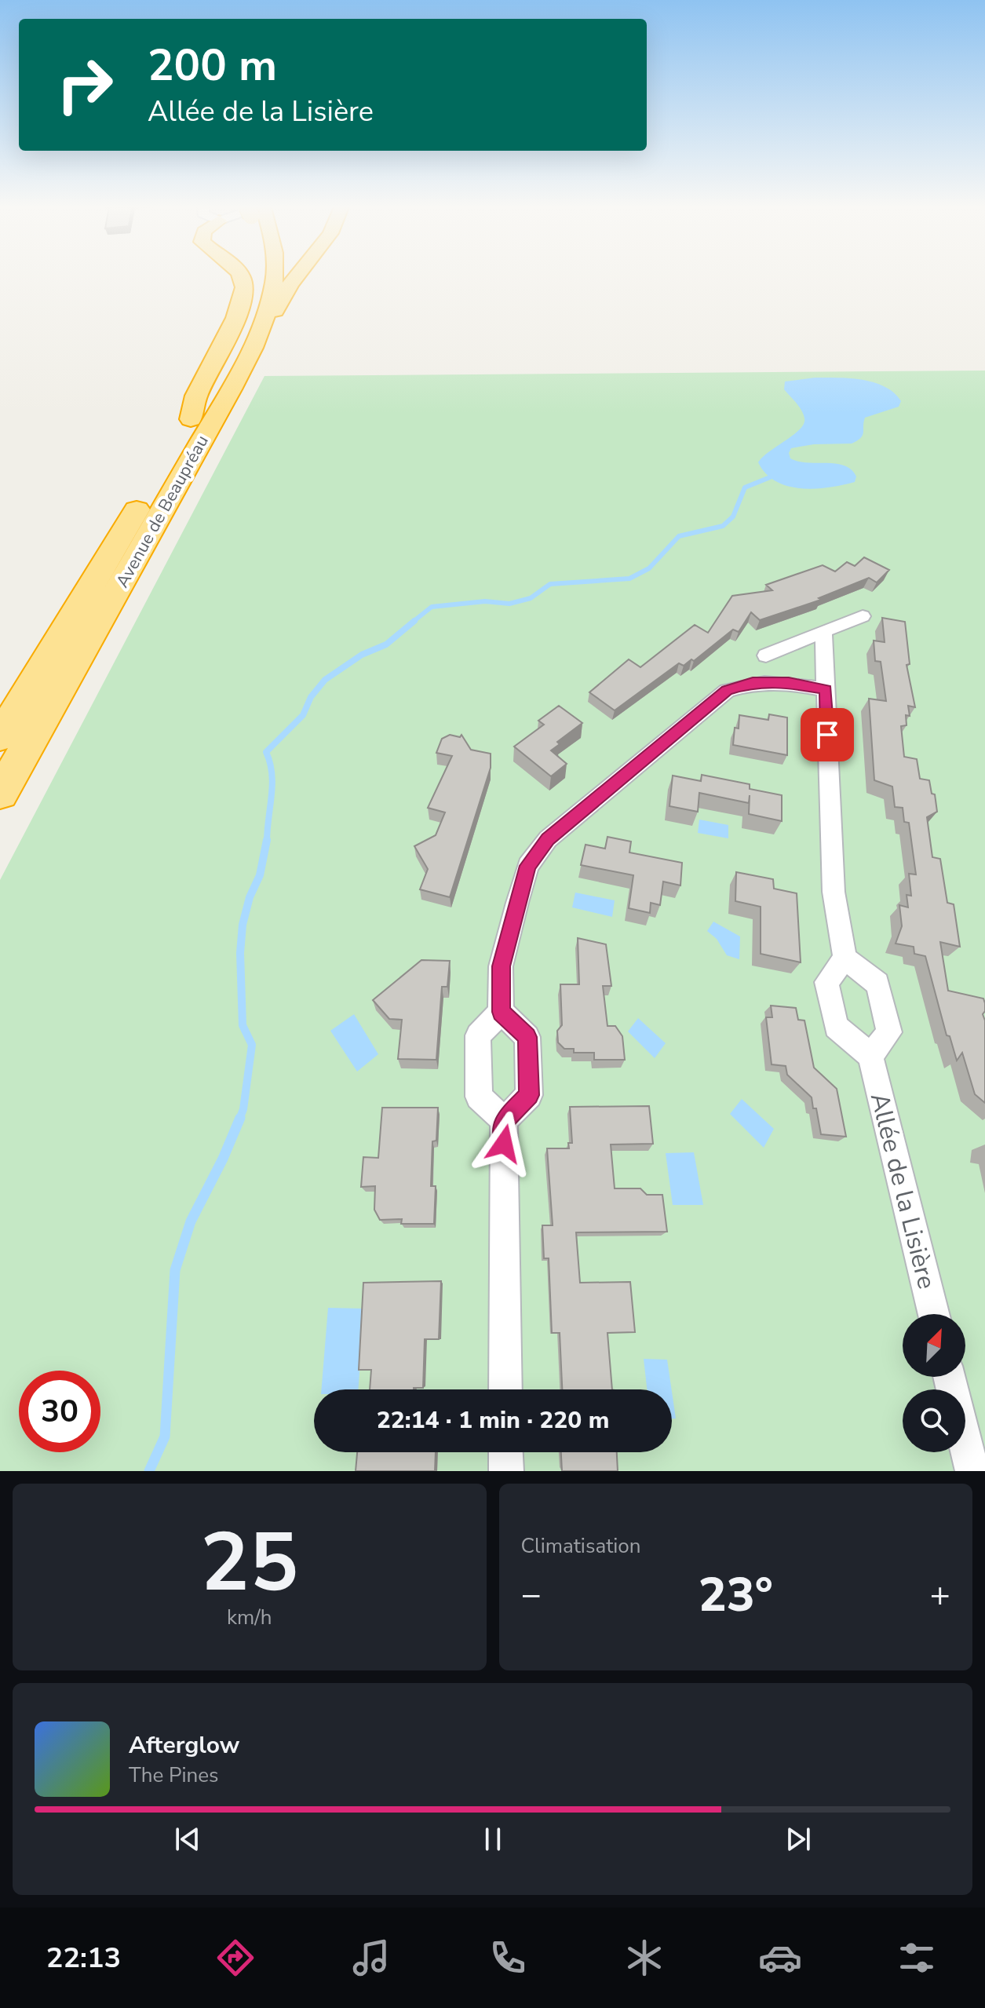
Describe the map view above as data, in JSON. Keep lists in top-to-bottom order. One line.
{"streets":{"highway":["Avenue de Beaupréau"],"street":["Allée de la Lisière"]},"north":"top right","page":{"turn":["200 m","Allée de la Lisière"],"limit":"30","trip":"22:14 · 1 min · 220 m","tile":[["25","km/h"],"Climatisation"],"heat":["−","23°","+"],"song":["Afterglow","The Pines"],"tabs":"22:13"}}
